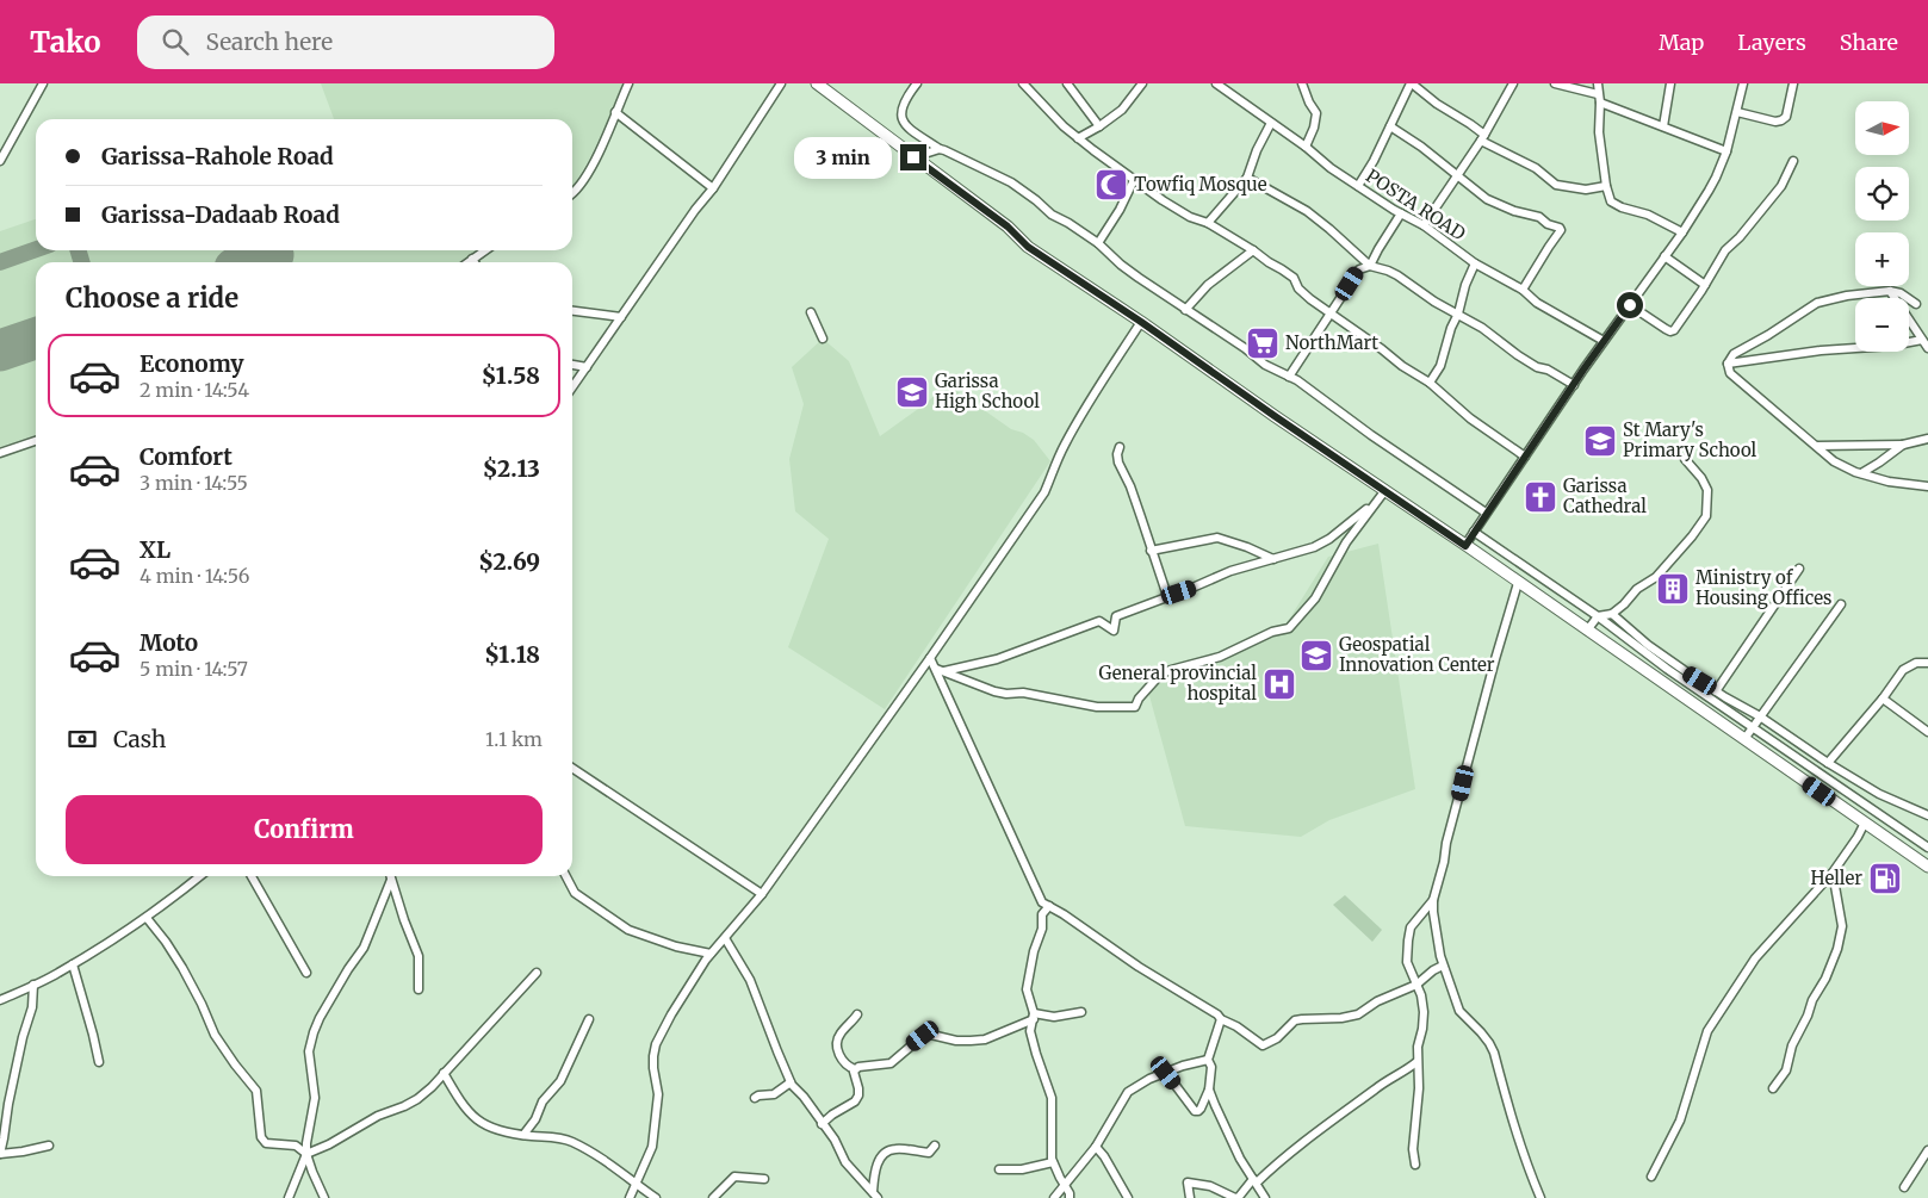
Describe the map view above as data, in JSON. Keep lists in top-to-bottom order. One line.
{"streets":{"street":["POSTA ROAD"]},"places":{"mosque":["Towfiq Mosque"],"supermarket":["NorthMart"],"school or university":["Garissa High School","St Mary's Primary School","Geospatial Innovation Center"],"church":["Garissa Cathedral"],"building":["Ministry of Housing Offices"],"hospital":["General provincial hospital"],"fuel station":["Heller"]},"north":"right","page":{"header":"Tako","search":"Search here","nav":["Map","Layers","Share"],"map_buttons":["+","−"],"banner":["Garissa-Rahole Road","Garissa-Dadaab Road"],"bubble":"3 min","heading":"Choose a ride","list":[{"name":"Economy","note":"2 min · 14:54","value":"$1.58"},{"name":"Comfort","note":"3 min · 14:55","value":"$2.13"},{"name":"XL","note":"4 min · 14:56","value":"$2.69"},{"name":"Moto","note":"5 min · 14:57","value":"$1.18"}],"pay":["Cash","1.1 km"],"buttons":"Confirm"}}
